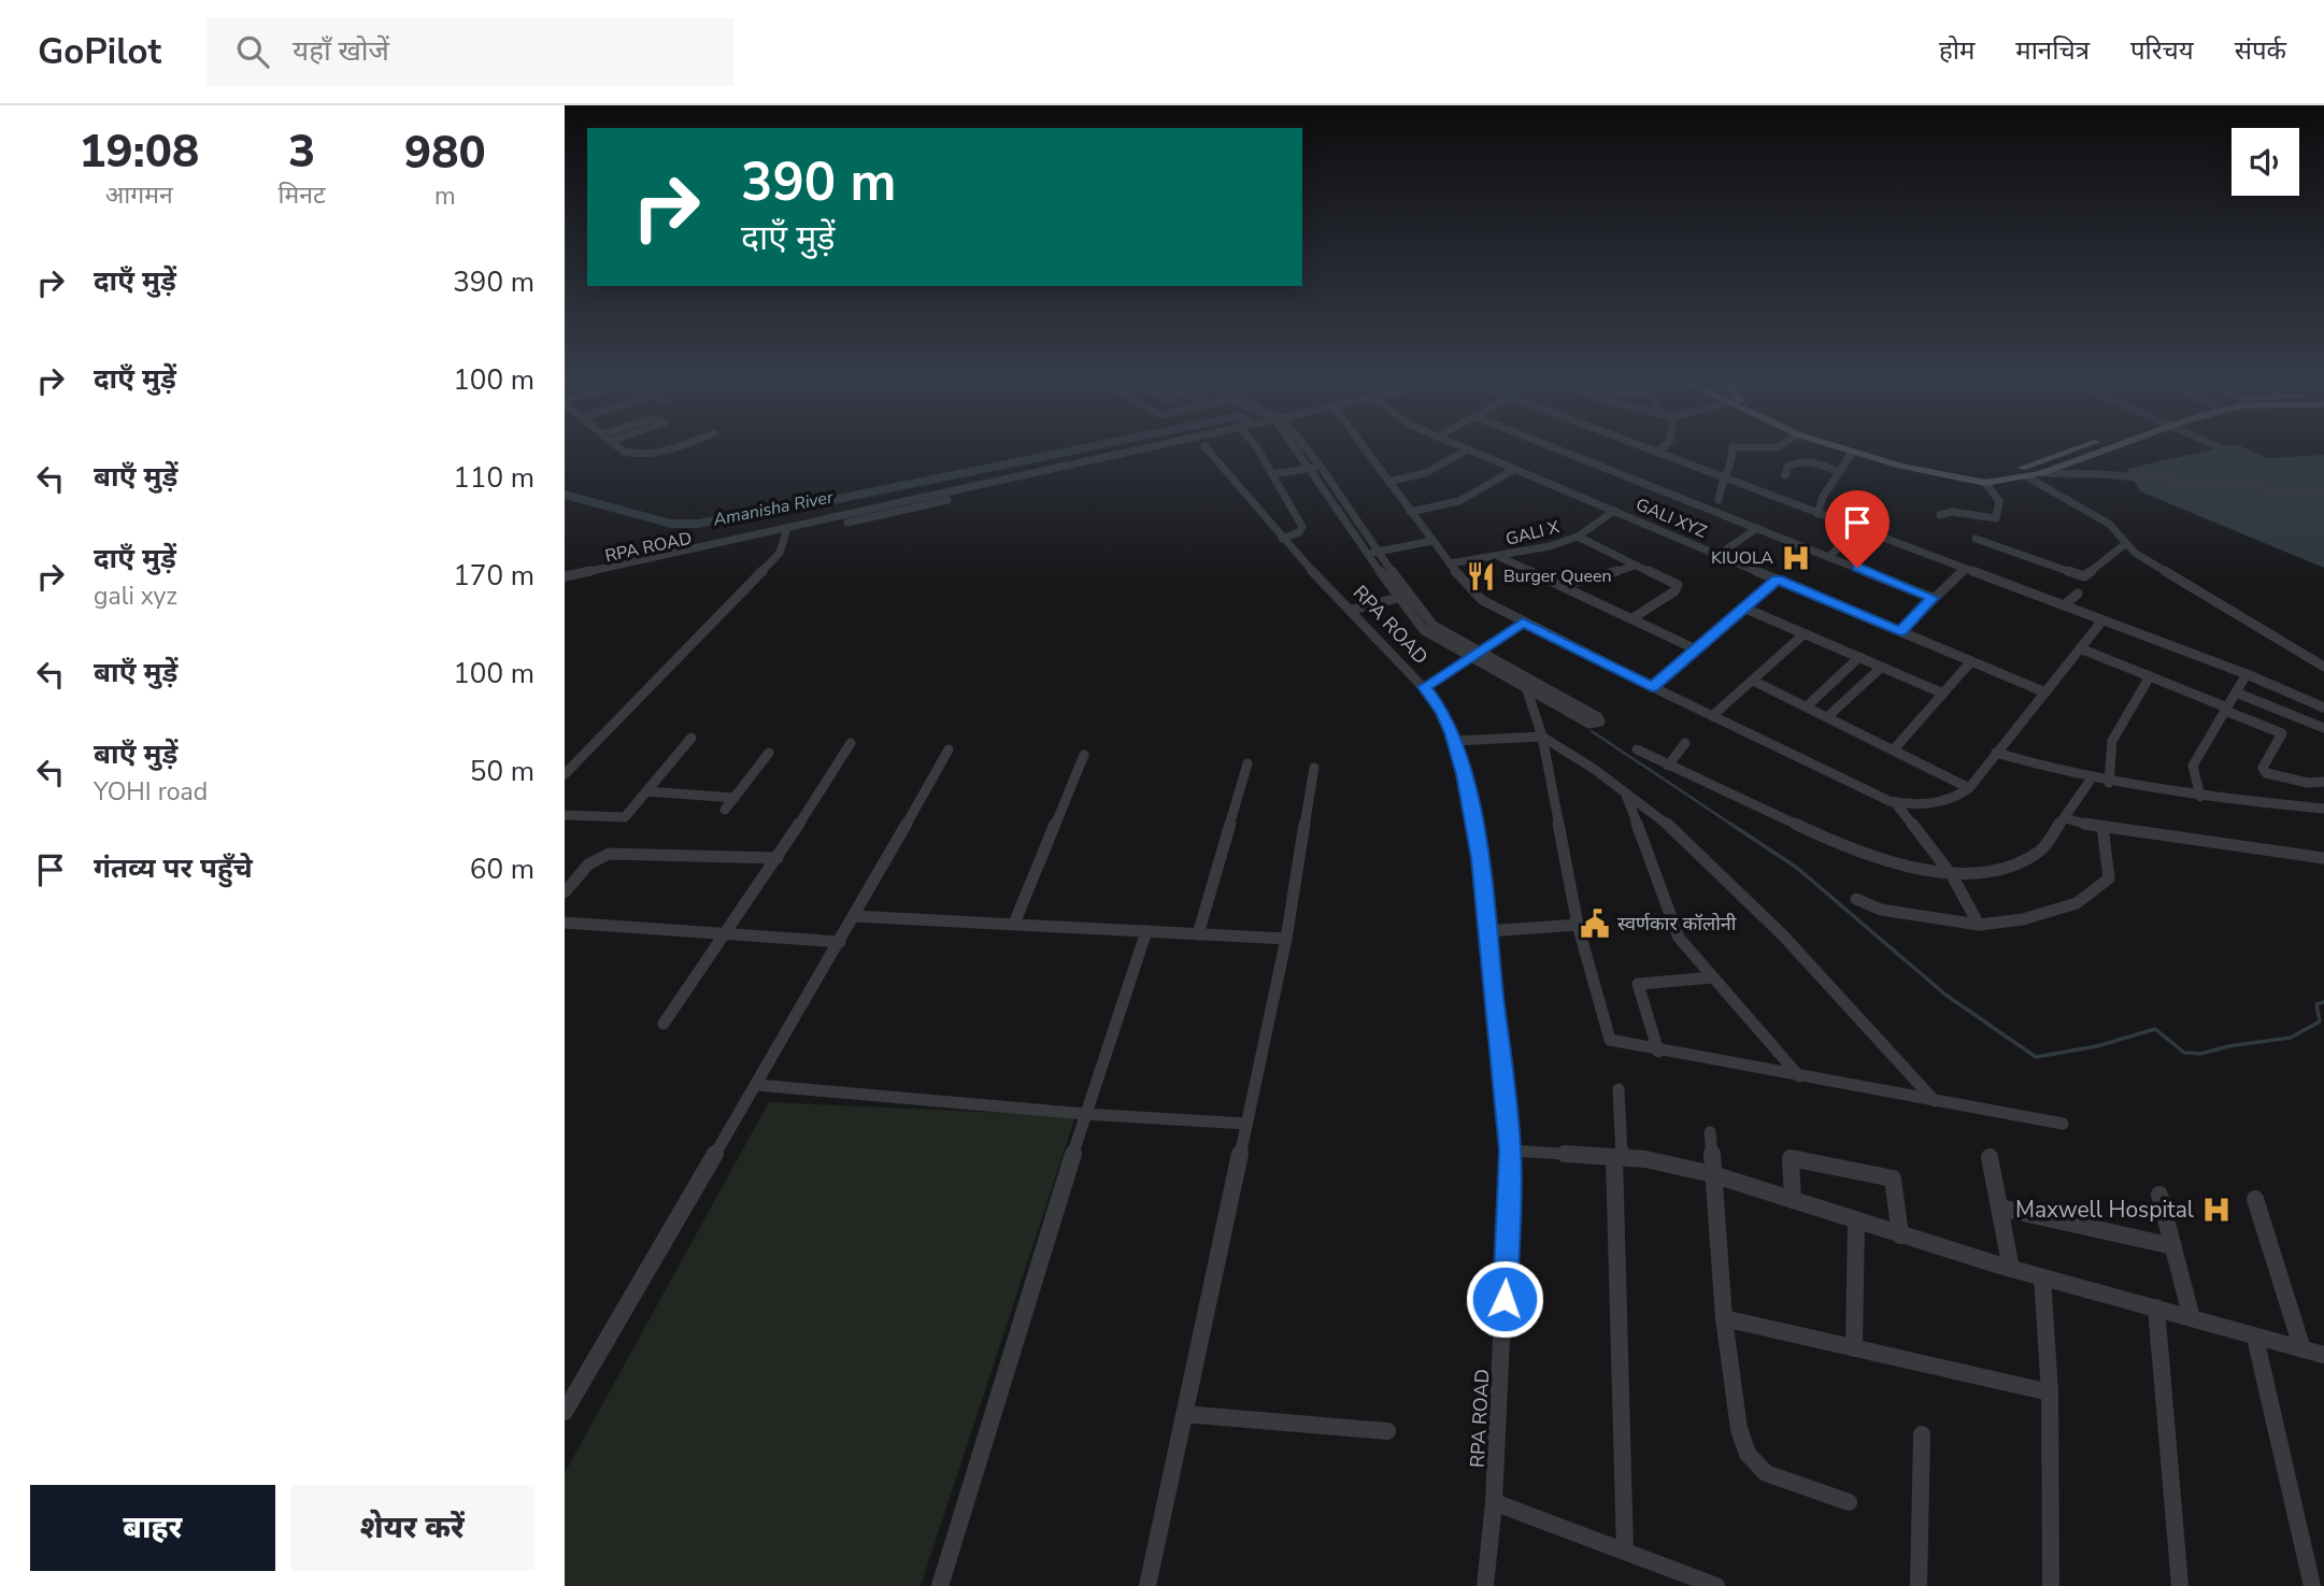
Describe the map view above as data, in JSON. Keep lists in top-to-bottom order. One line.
{"streets":{"street":["GALI XYZ","GALI X","RPA ROAD"]},"crossings":[["GALI XYZ","GALI X"]],"water":["Amanisha River"],"places":{"hospital":["KIUOLA","Maxwell Hospital"],"restaurant":["Burger Queen"],"public building":["स्वर्णकार कॉलोनी"]},"page":{"header":"GoPilot","search":"यहाँ खोजें","nav":["होम","मानचित्र","परिचय","संपर्क"],"eta":["19:08","आगमन","3","मिनट","980","m"],"turn":["390 m","दाएँ मुड़ें"],"list":[{"name":"दाएँ मुड़ें","value":"390 m"},{"name":"दाएँ मुड़ें","value":"100 m"},{"name":"बाएँ मुड़ें","value":"110 m"},{"name":"दाएँ मुड़ें","note":"gali xyz","value":"170 m"},{"name":"बाएँ मुड़ें","value":"100 m"},{"name":"बाएँ मुड़ें","note":"YOHI road","value":"50 m"},{"name":"गंतव्य पर पहुँचे","value":"60 m"}],"buttons":["बाहर","शेयर करें"]}}
